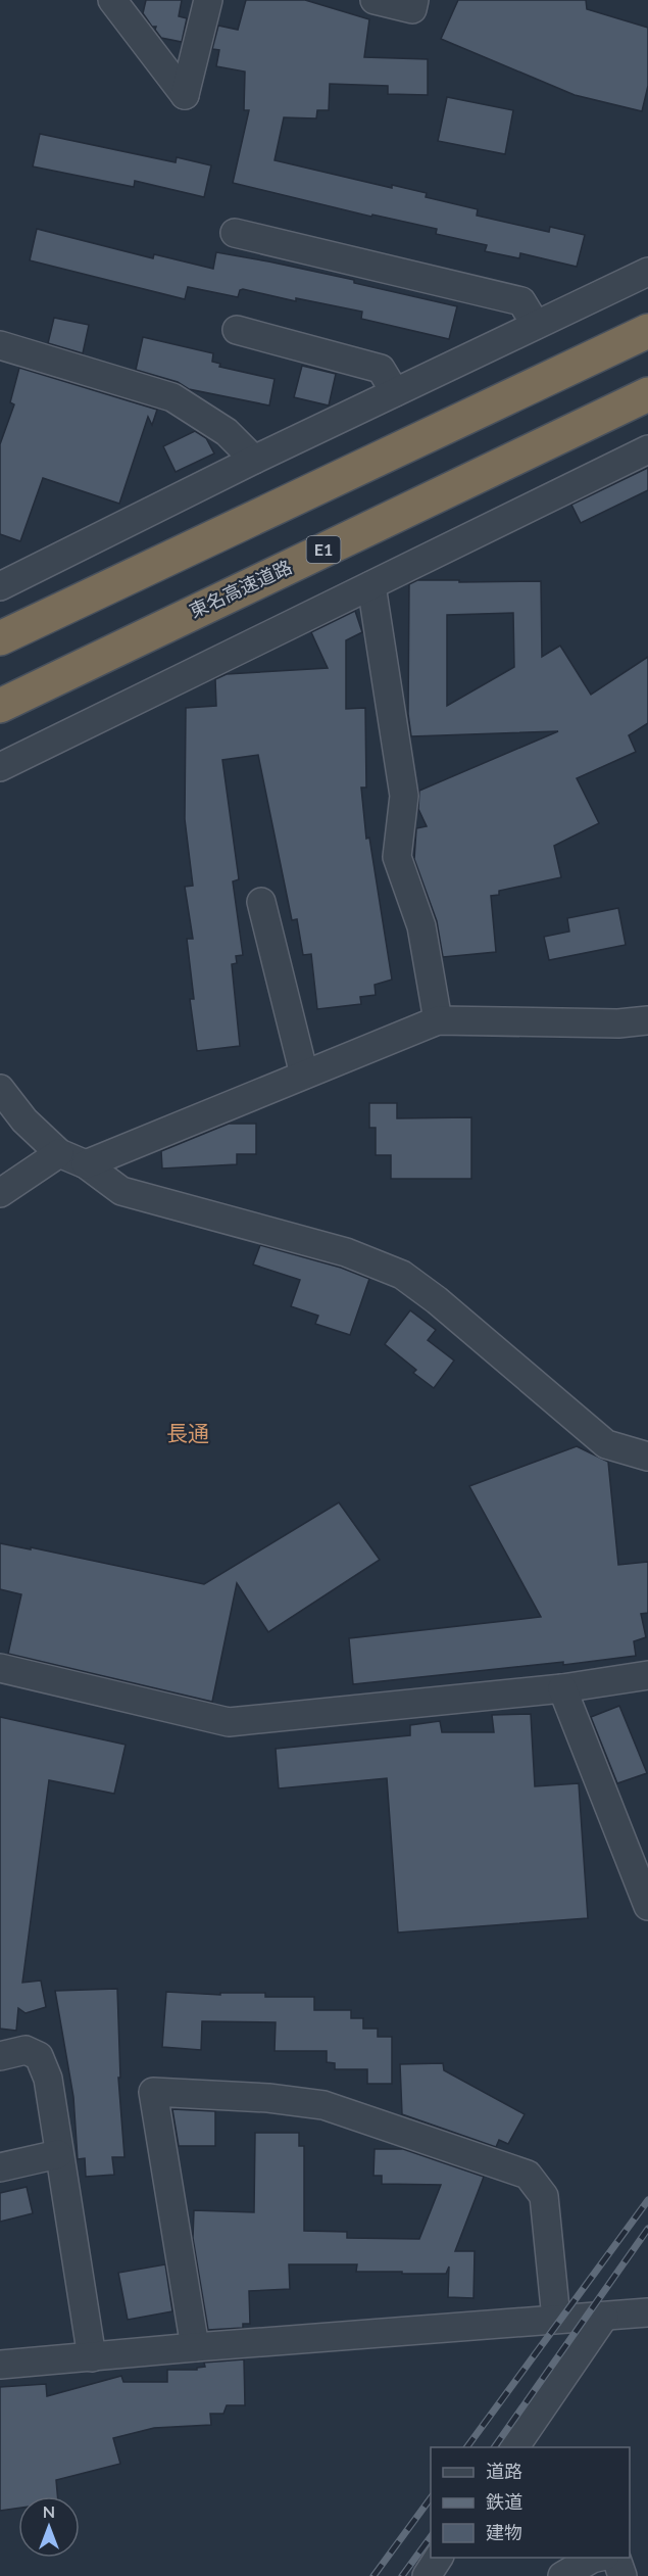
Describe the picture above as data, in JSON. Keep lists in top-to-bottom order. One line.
{"streets":{"highway":["E1","東名高速道路"]},"districts":["長通"],"legend":["道路","鉄道","建物"],"north":"top"}
